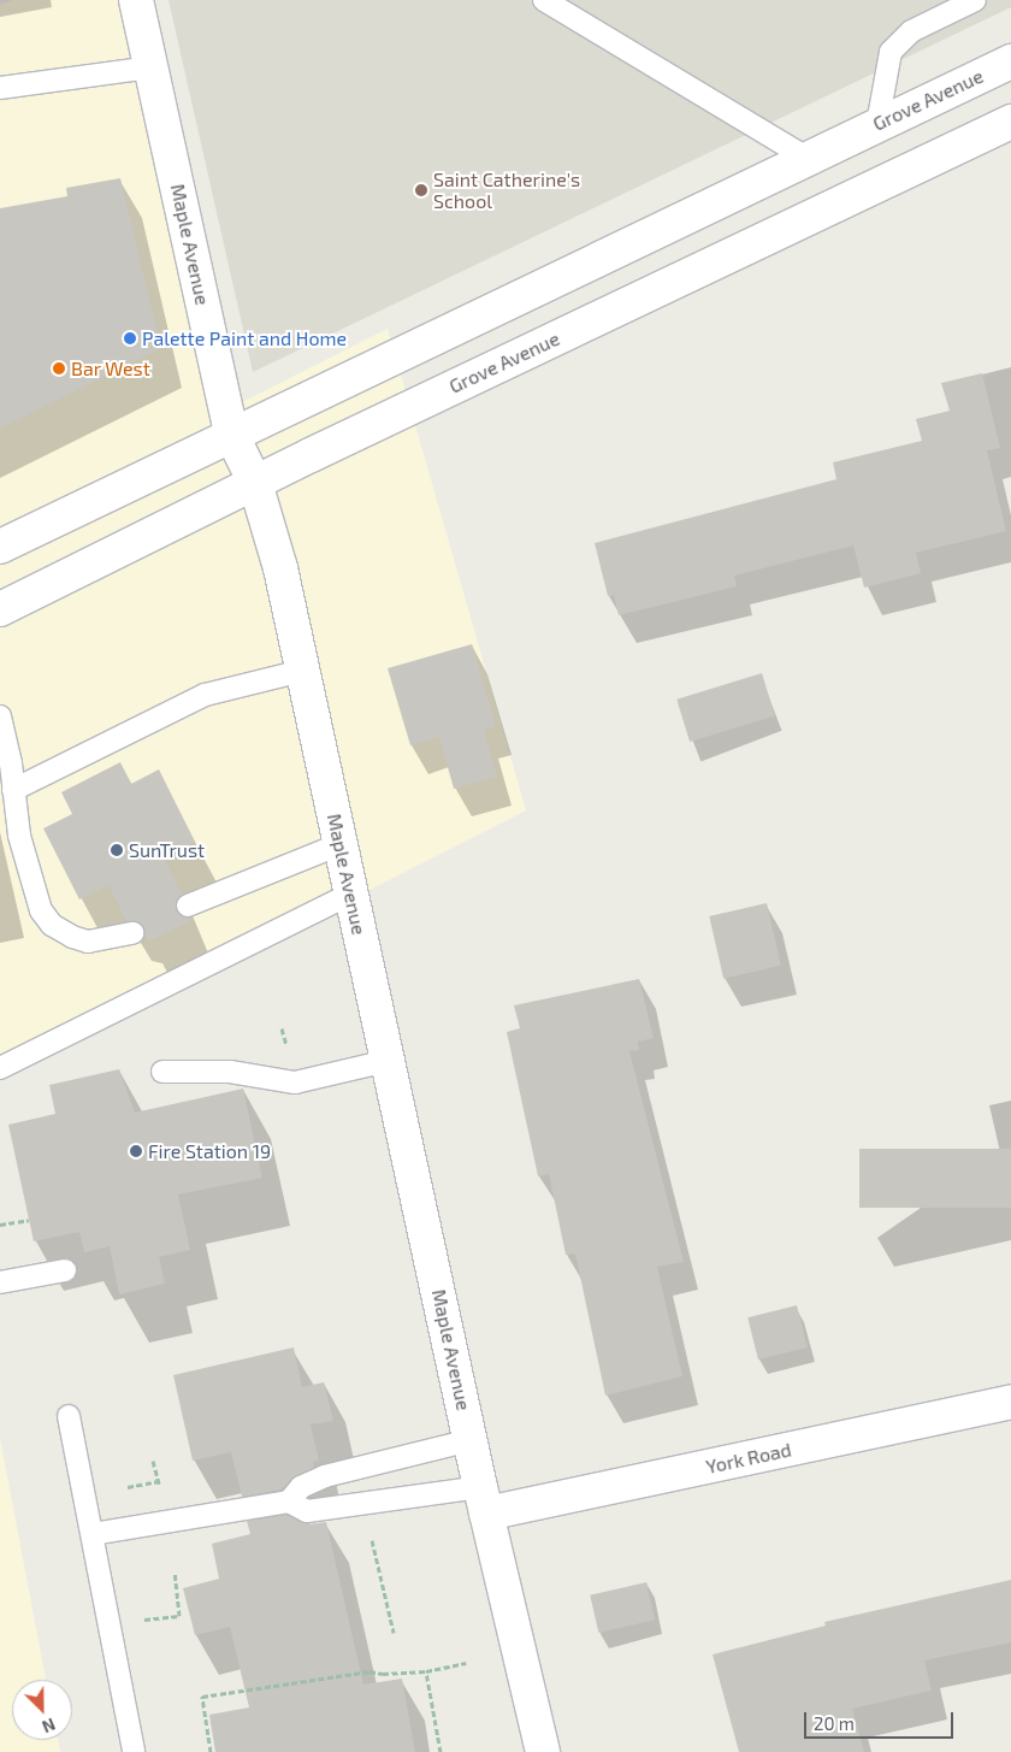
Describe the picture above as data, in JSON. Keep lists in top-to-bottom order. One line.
{"streets":{"street":["Grove Avenue","Maple Avenue","York Road"]},"crossings":[["Grove Avenue","Maple Avenue"],["Maple Avenue","York Road"]],"places":["Saint Catherine's School","Palette Paint and Home","Bar West","SunTrust","Fire Station 19"],"scale_bar":"20 m","north":"bottom right"}
